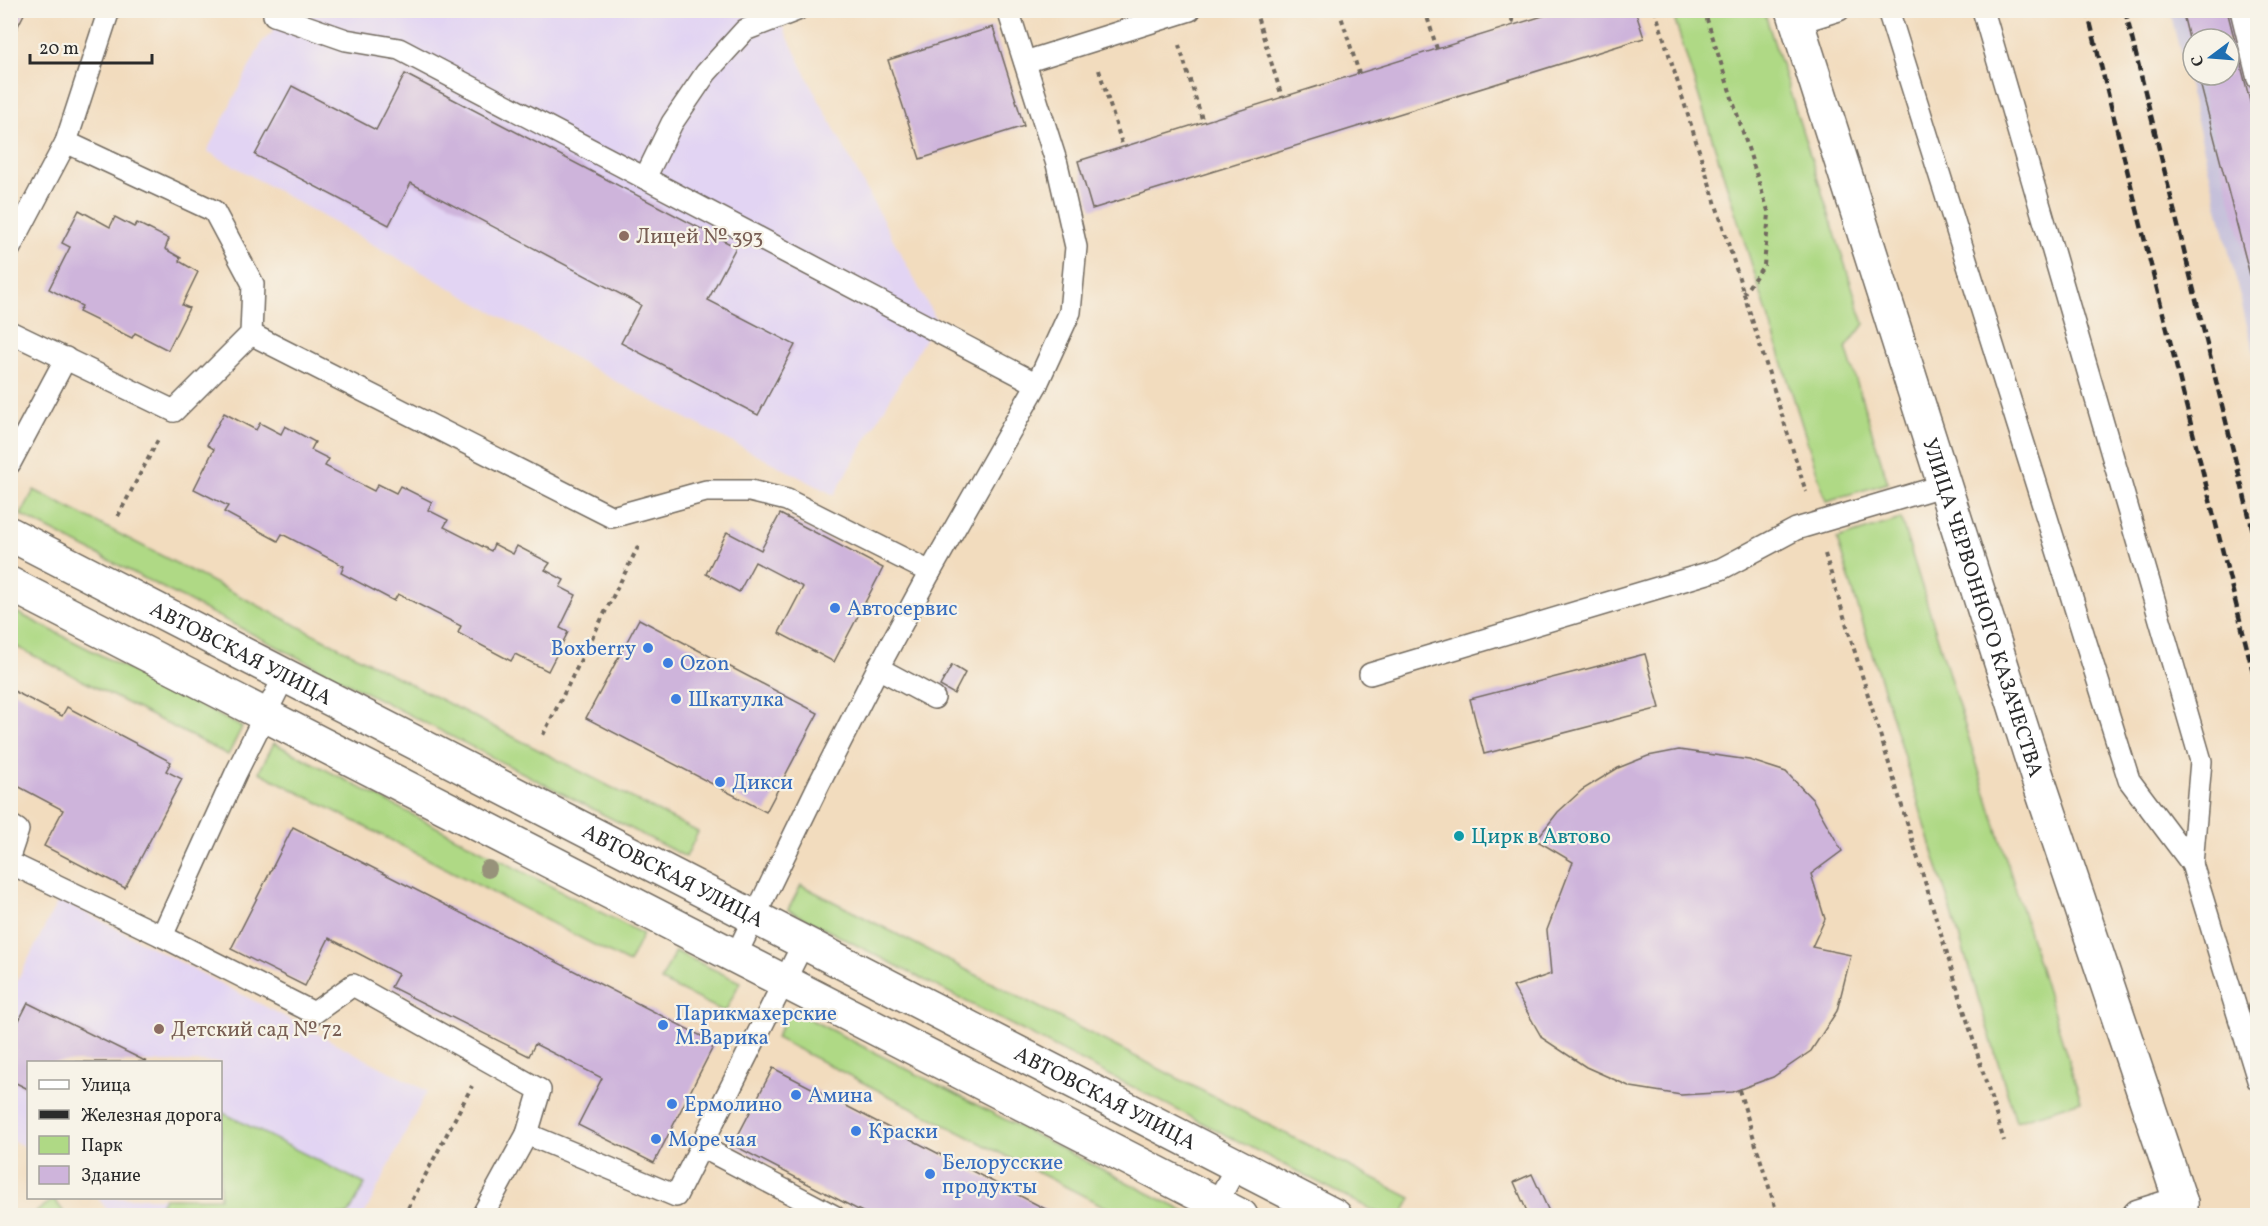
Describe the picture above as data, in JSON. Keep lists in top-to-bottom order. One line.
{"streets":{"street":["УЛИЦА ЧЕРВОННОГО КАЗАЧЕСТВА","АВТОВСКАЯ УЛИЦА"]},"places":["Лицей № 393","Автосервис","Boxberry","Ozon","Шкатулка","Дикси","Цирк в Автово","Парикмахерские М.Варика","Детский сад № 72","Амина","Ермолино","Краски","Море чая","Белорусские продукты"],"legend":["Улица","Железная дорога","Парк","Здание"],"scale_bar":"20 m","north":"left"}
